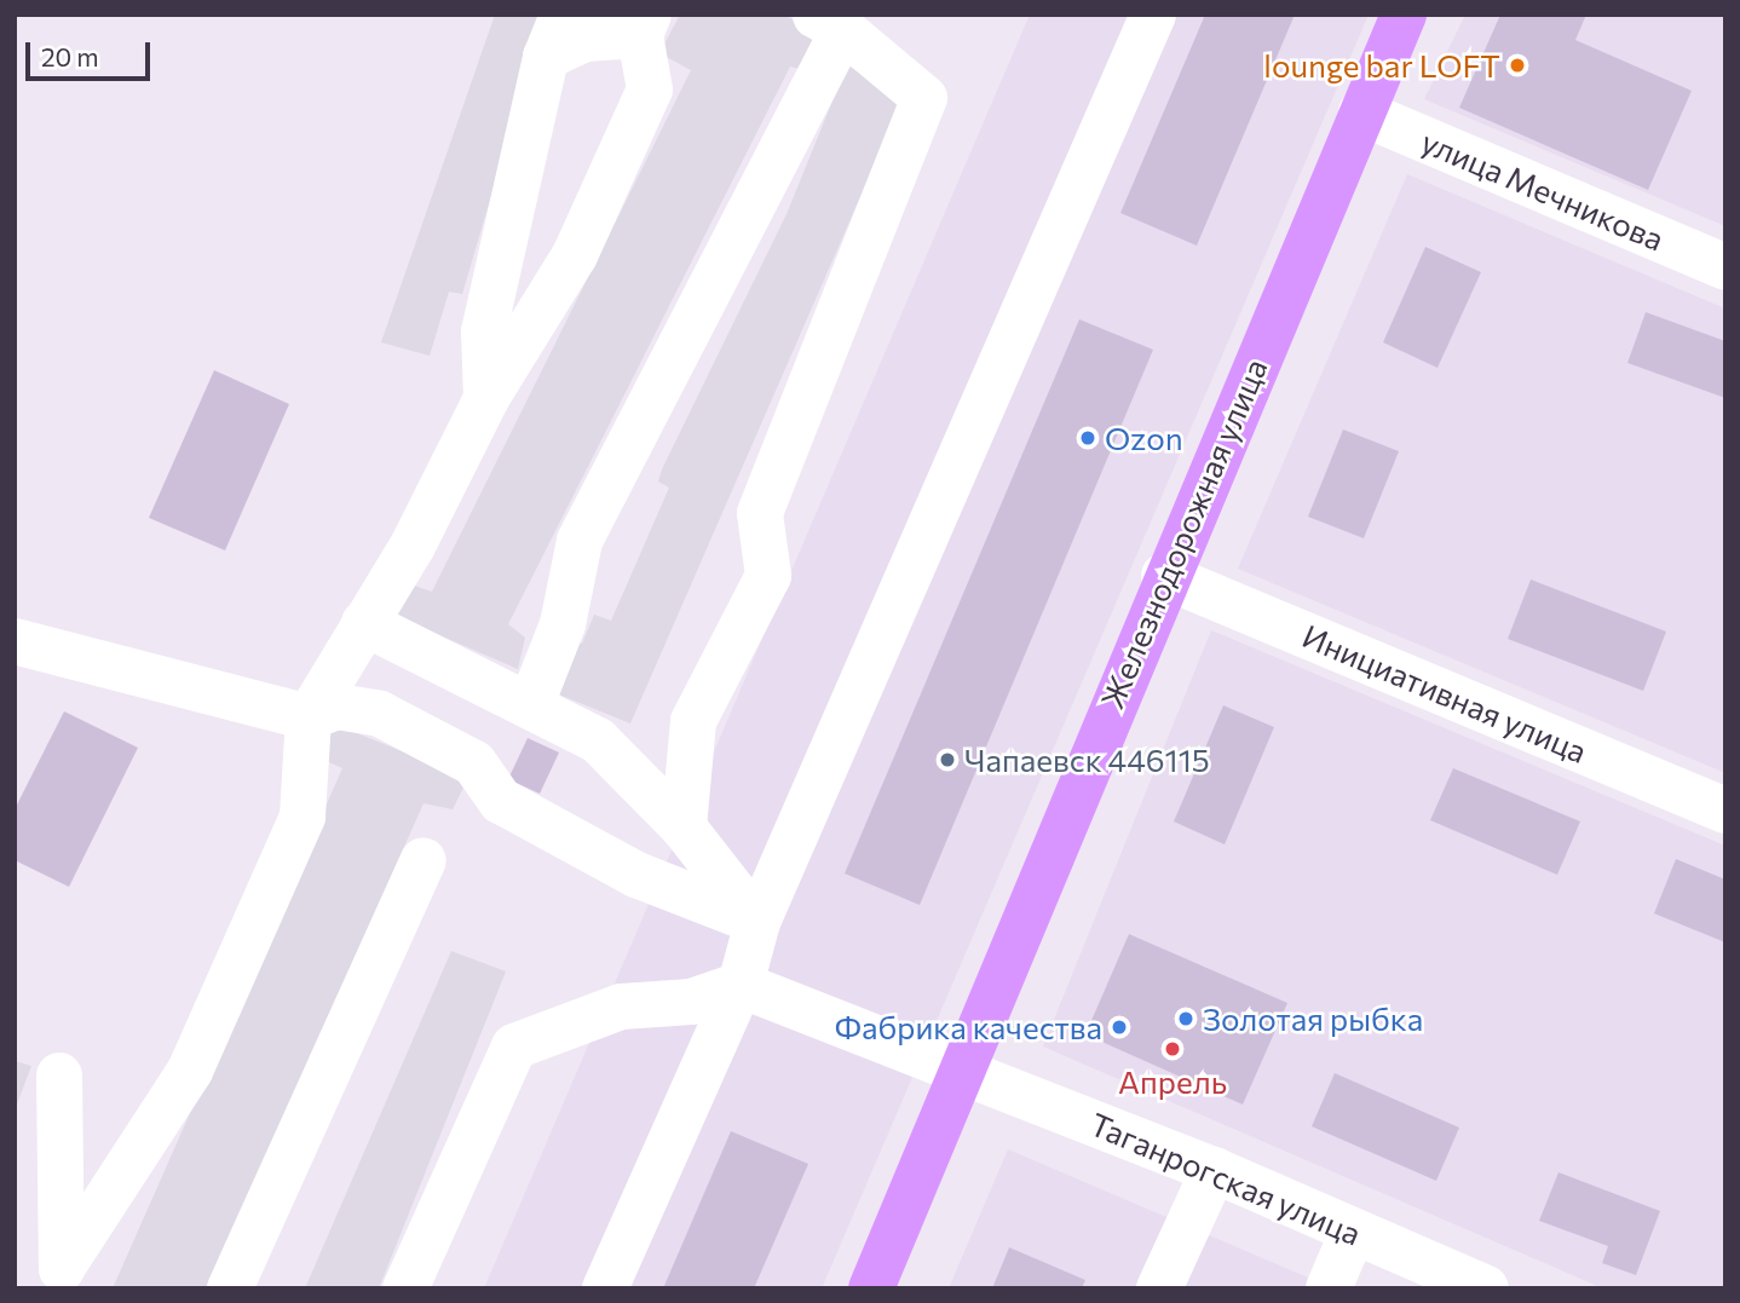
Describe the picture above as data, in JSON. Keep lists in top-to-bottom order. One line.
{"streets":{"main road":["Железнодорожная улица"],"street":["улица Мечникова","Инициативная улица","Таганрогская улица"]},"crossings":[["улица Мечникова","Железнодорожная улица"],["Железнодорожная улица","Инициативная улица"],["Железнодорожная улица","Таганрогская улица"]],"places":["lounge bar LOFT","Ozon","Чапаевск 446115","Золотая рыбка","Фабрика качества","Апрель"],"scale_bar":"20 m"}
